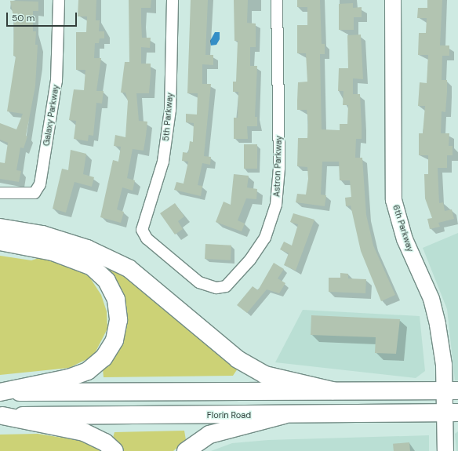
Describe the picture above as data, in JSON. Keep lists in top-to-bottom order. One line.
{"streets":{"main road":["Florin Road"],"street":["Galaxy Parkway","5th Parkway","Astron Parkway","6th Parkway"]},"crossings":[["5th Parkway","Astron Parkway"],["6th Parkway","Florin Road"]],"scale_bar":"50 m"}
